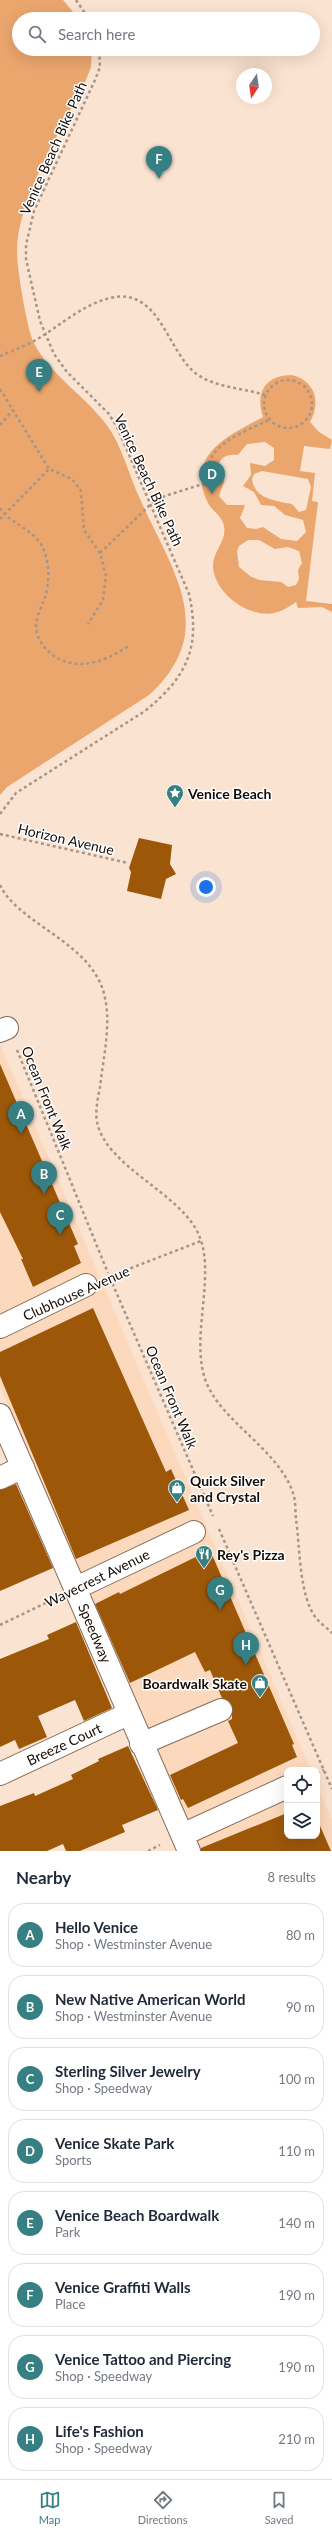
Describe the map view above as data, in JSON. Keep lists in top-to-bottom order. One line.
{"streets":{"street":["Clubhouse Avenue","Wavecrest Avenue","Speedway","Breeze Court"],"path":["Venice Beach Bike Path","Horizon Avenue","Ocean Front Walk"]},"crossings":[["Ocean Front Walk","Clubhouse Avenue"],["Wavecrest Avenue","Speedway"],["Speedway","Breeze Court"]],"places":{"place":["Venice Beach"],"shop":["Quick Silver and Crystal","Boardwalk Skate"],"restaurant":["Rey's Pizza"]},"north":"bottom","page":{"search":"Search here","pins":["F","E","D","A","B","C","G","H"],"heading":["Nearby","8 results"],"list":[{"mark":"A","name":"Hello Venice","note":"Shop · Westminster Avenue","value":"80 m"},{"mark":"B","name":"New Native American World","note":"Shop · Westminster Avenue","value":"90 m"},{"mark":"C","name":"Sterling Silver Jewelry","note":"Shop · Speedway","value":"100 m"},{"mark":"D","name":"Venice Skate Park","note":"Sports","value":"110 m"},{"mark":"E","name":"Venice Beach Boardwalk","note":"Park","value":"140 m"},{"mark":"F","name":"Venice Graffiti Walls","note":"Place","value":"190 m"},{"mark":"G","name":"Venice Tattoo and Piercing","note":"Shop · Speedway","value":"190 m"},{"mark":"H","name":"Life's Fashion","note":"Shop · Speedway","value":"210 m"}],"nav":["Map","Directions","Saved"]}}
